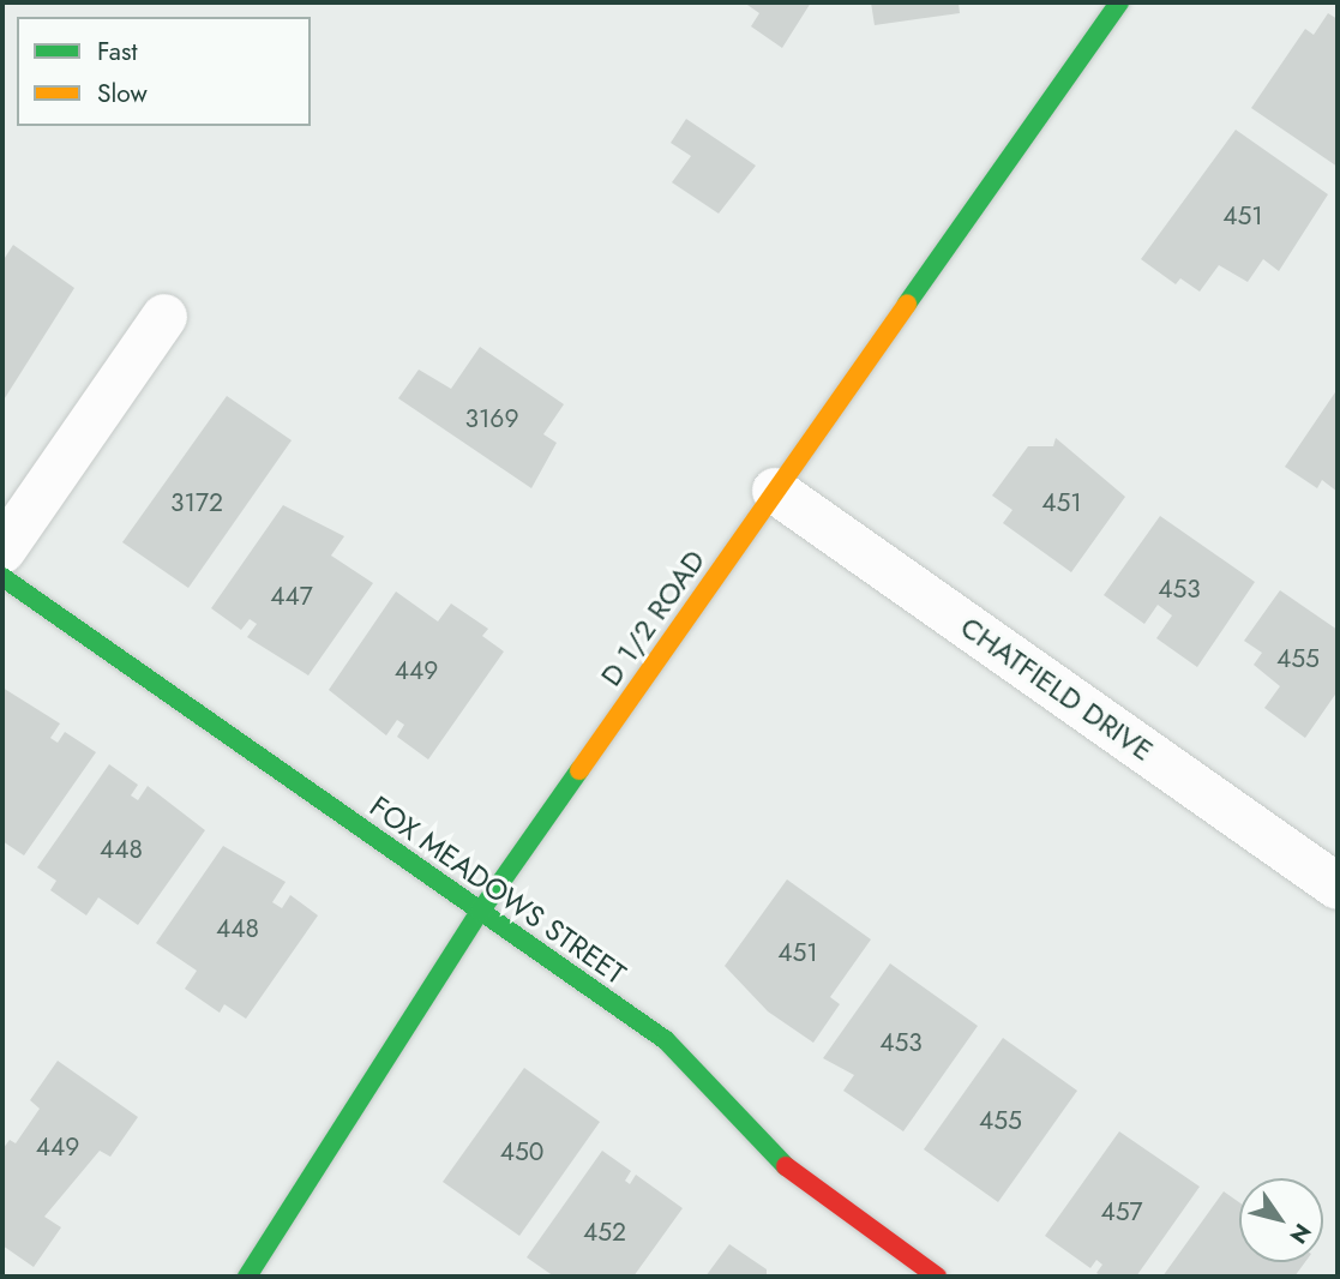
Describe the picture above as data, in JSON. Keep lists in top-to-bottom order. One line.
{"streets":{"main road":["D 1/2 ROAD","FOX MEADOWS STREET"],"street":["CHATFIELD DRIVE"]},"crossings":[["D 1/2 ROAD","CHATFIELD DRIVE"],["D 1/2 ROAD","FOX MEADOWS STREET"]],"house_numbers":["451","3169","3172","451","453","447","455","449","448","448","451","453","455","449","450","457","452"],"legend":["Fast","Slow"],"north":"bottom right"}
